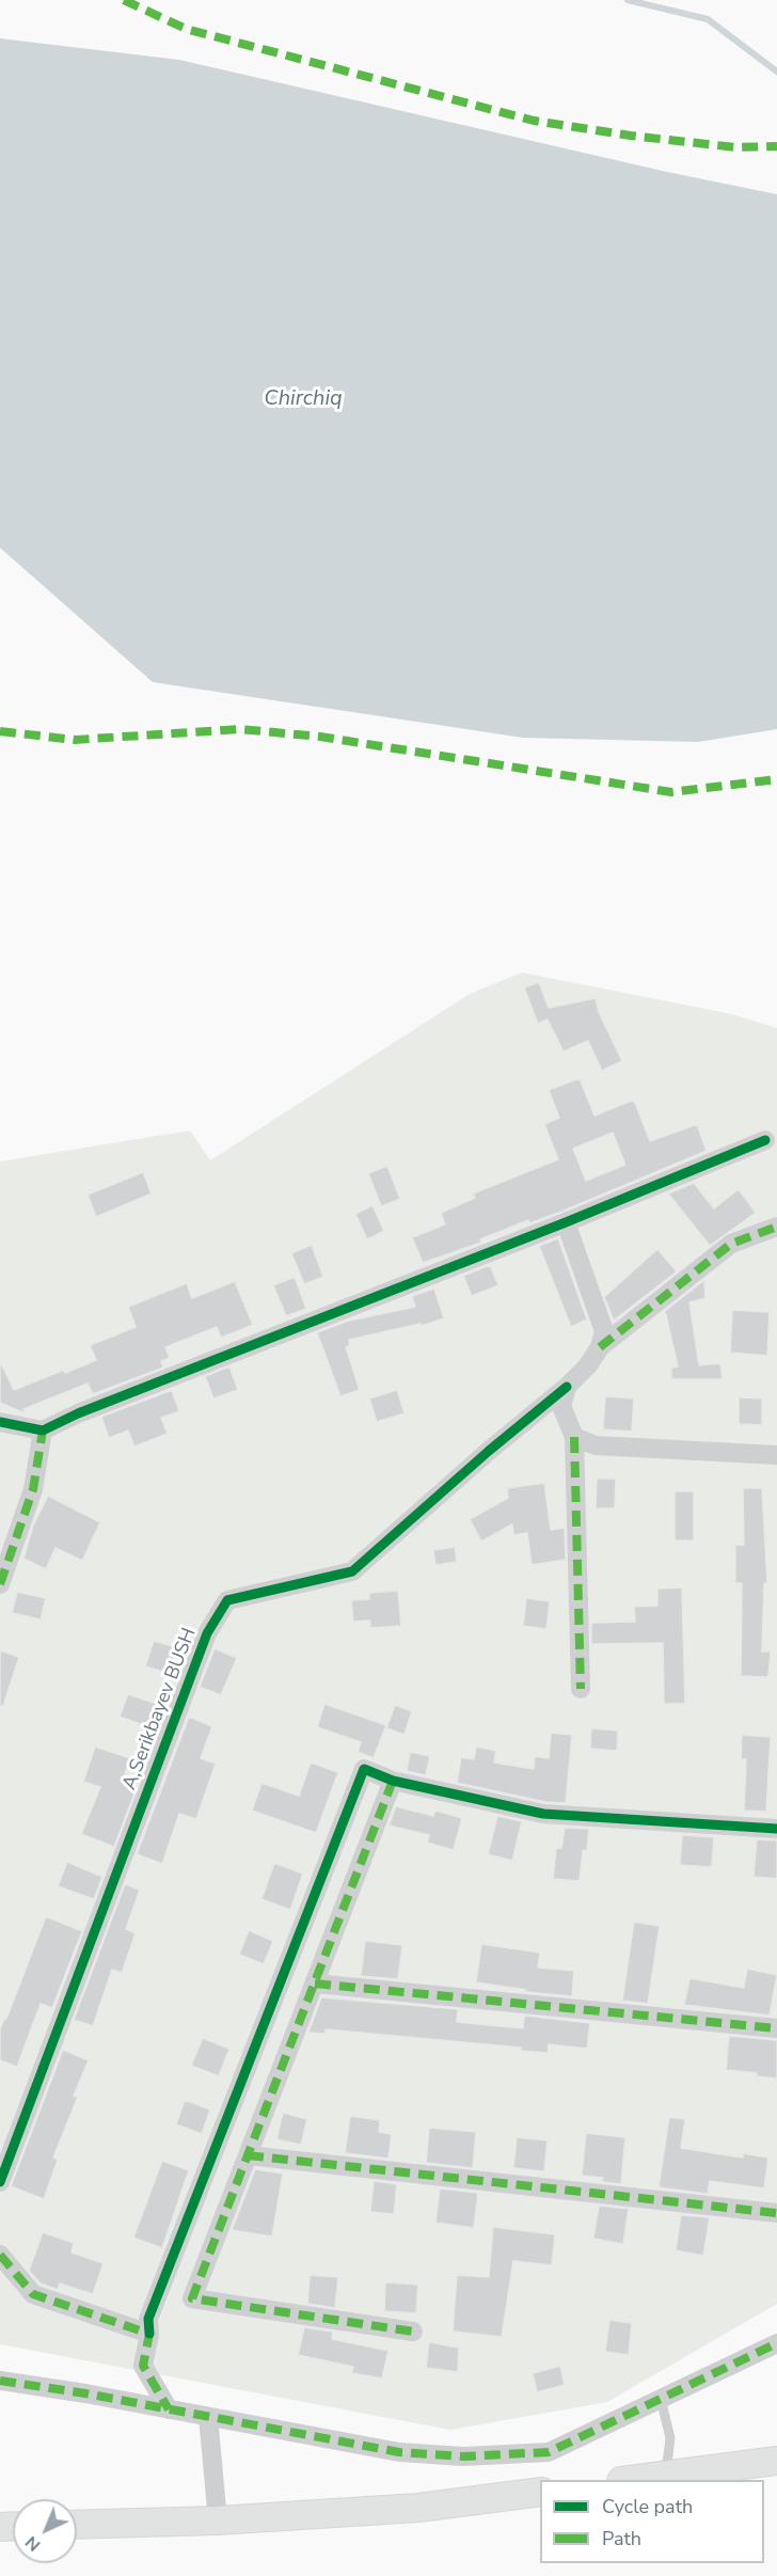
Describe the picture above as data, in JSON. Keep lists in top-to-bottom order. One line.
{"streets":{"street":["A,Serikbayev BUSH"]},"water":["Chirchiq"],"legend":["Cycle path","Path"],"north":"bottom left"}
